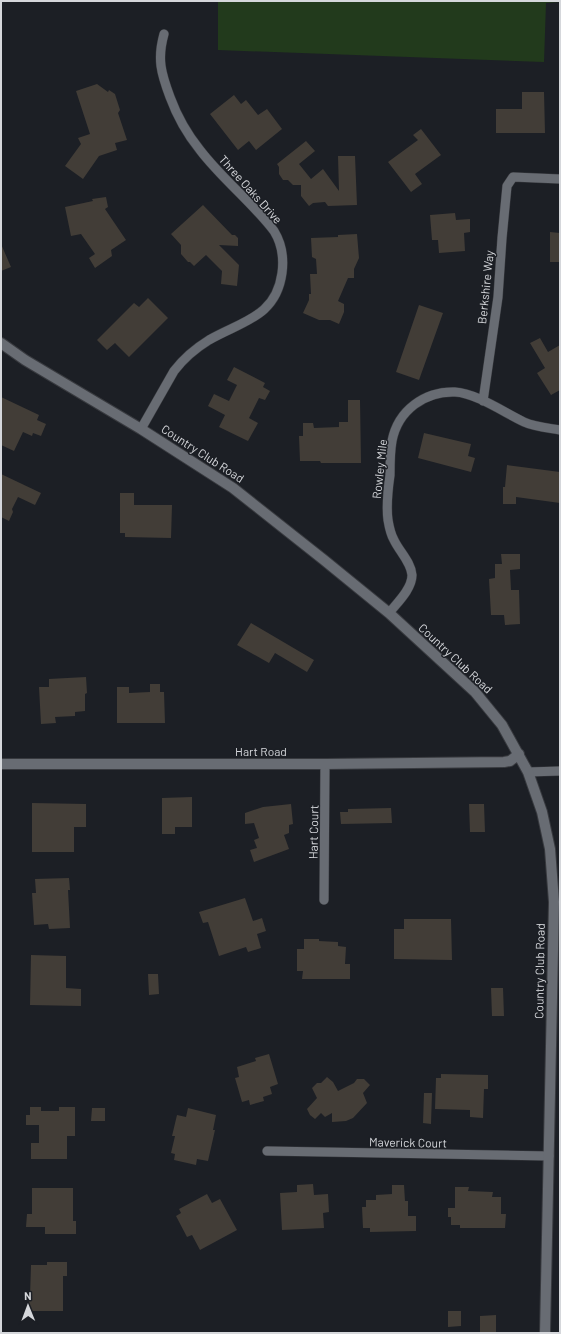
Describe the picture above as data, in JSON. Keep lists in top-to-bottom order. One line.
{"streets":{"main road":["Country Club Road","Hart Road"],"street":["Three Oaks Drive","Berkshire Way","Rowley Mile","Hart Court","Maverick Court"]},"crossings":[["Three Oaks Drive","Country Club Road"],["Berkshire Way","Rowley Mile"],["Country Club Road","Rowley Mile"],["Country Club Road","Hart Road"],["Country Club Road","Maverick Court"],["Hart Road","Hart Court"]],"north":"top"}
